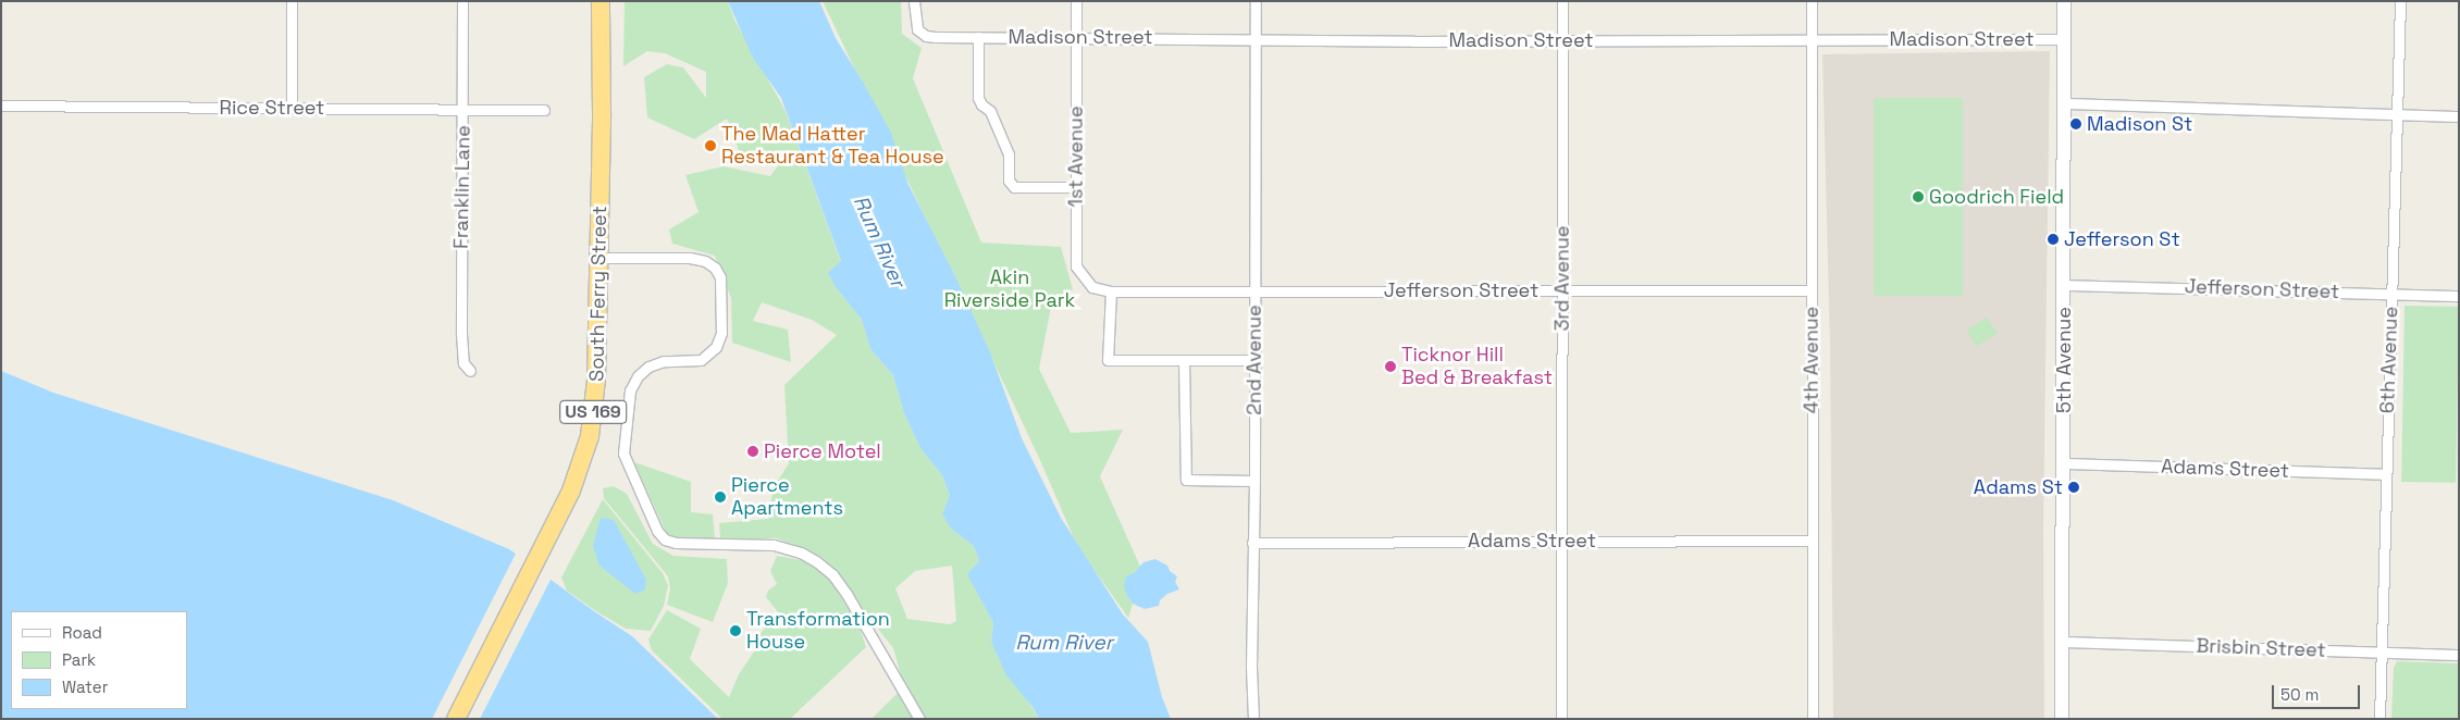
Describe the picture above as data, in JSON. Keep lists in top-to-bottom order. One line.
{"streets":{"highway":["South Ferry Street","US 169"],"main road":["5th Avenue"],"street":["Madison Street","Rice Street","1st Avenue","Franklin Lane","3rd Avenue","Jefferson Street","2nd Avenue","4th Avenue","6th Avenue","Adams Street","Brisbin Street"]},"crossings":[["Madison Street","1st Avenue"],["Madison Street","3rd Avenue"],["Madison Street","2nd Avenue"],["Madison Street","4th Avenue"],["Madison Street","5th Avenue"],["Rice Street","Franklin Lane"],["1st Avenue","Jefferson Street"],["3rd Avenue","Jefferson Street"],["3rd Avenue","Adams Street"],["Jefferson Street","2nd Avenue"],["Jefferson Street","4th Avenue"],["Jefferson Street","5th Avenue"],["Jefferson Street","6th Avenue"],["2nd Avenue","Adams Street"],["4th Avenue","Adams Street"],["5th Avenue","Adams Street"],["5th Avenue","Brisbin Street"],["6th Avenue","Adams Street"],["6th Avenue","Brisbin Street"]],"water":["Rum River"],"parks":["Akin Riverside Park"],"places":["Madison St","The Mad Hatter Restaurant & Tea House","Goodrich Field","Jefferson St","Ticknor Hill Bed & Breakfast","Pierce Motel","Adams St","Pierce Apartments","Transformation House"],"legend":["Road","Park","Water"],"scale_bar":"50 m"}
